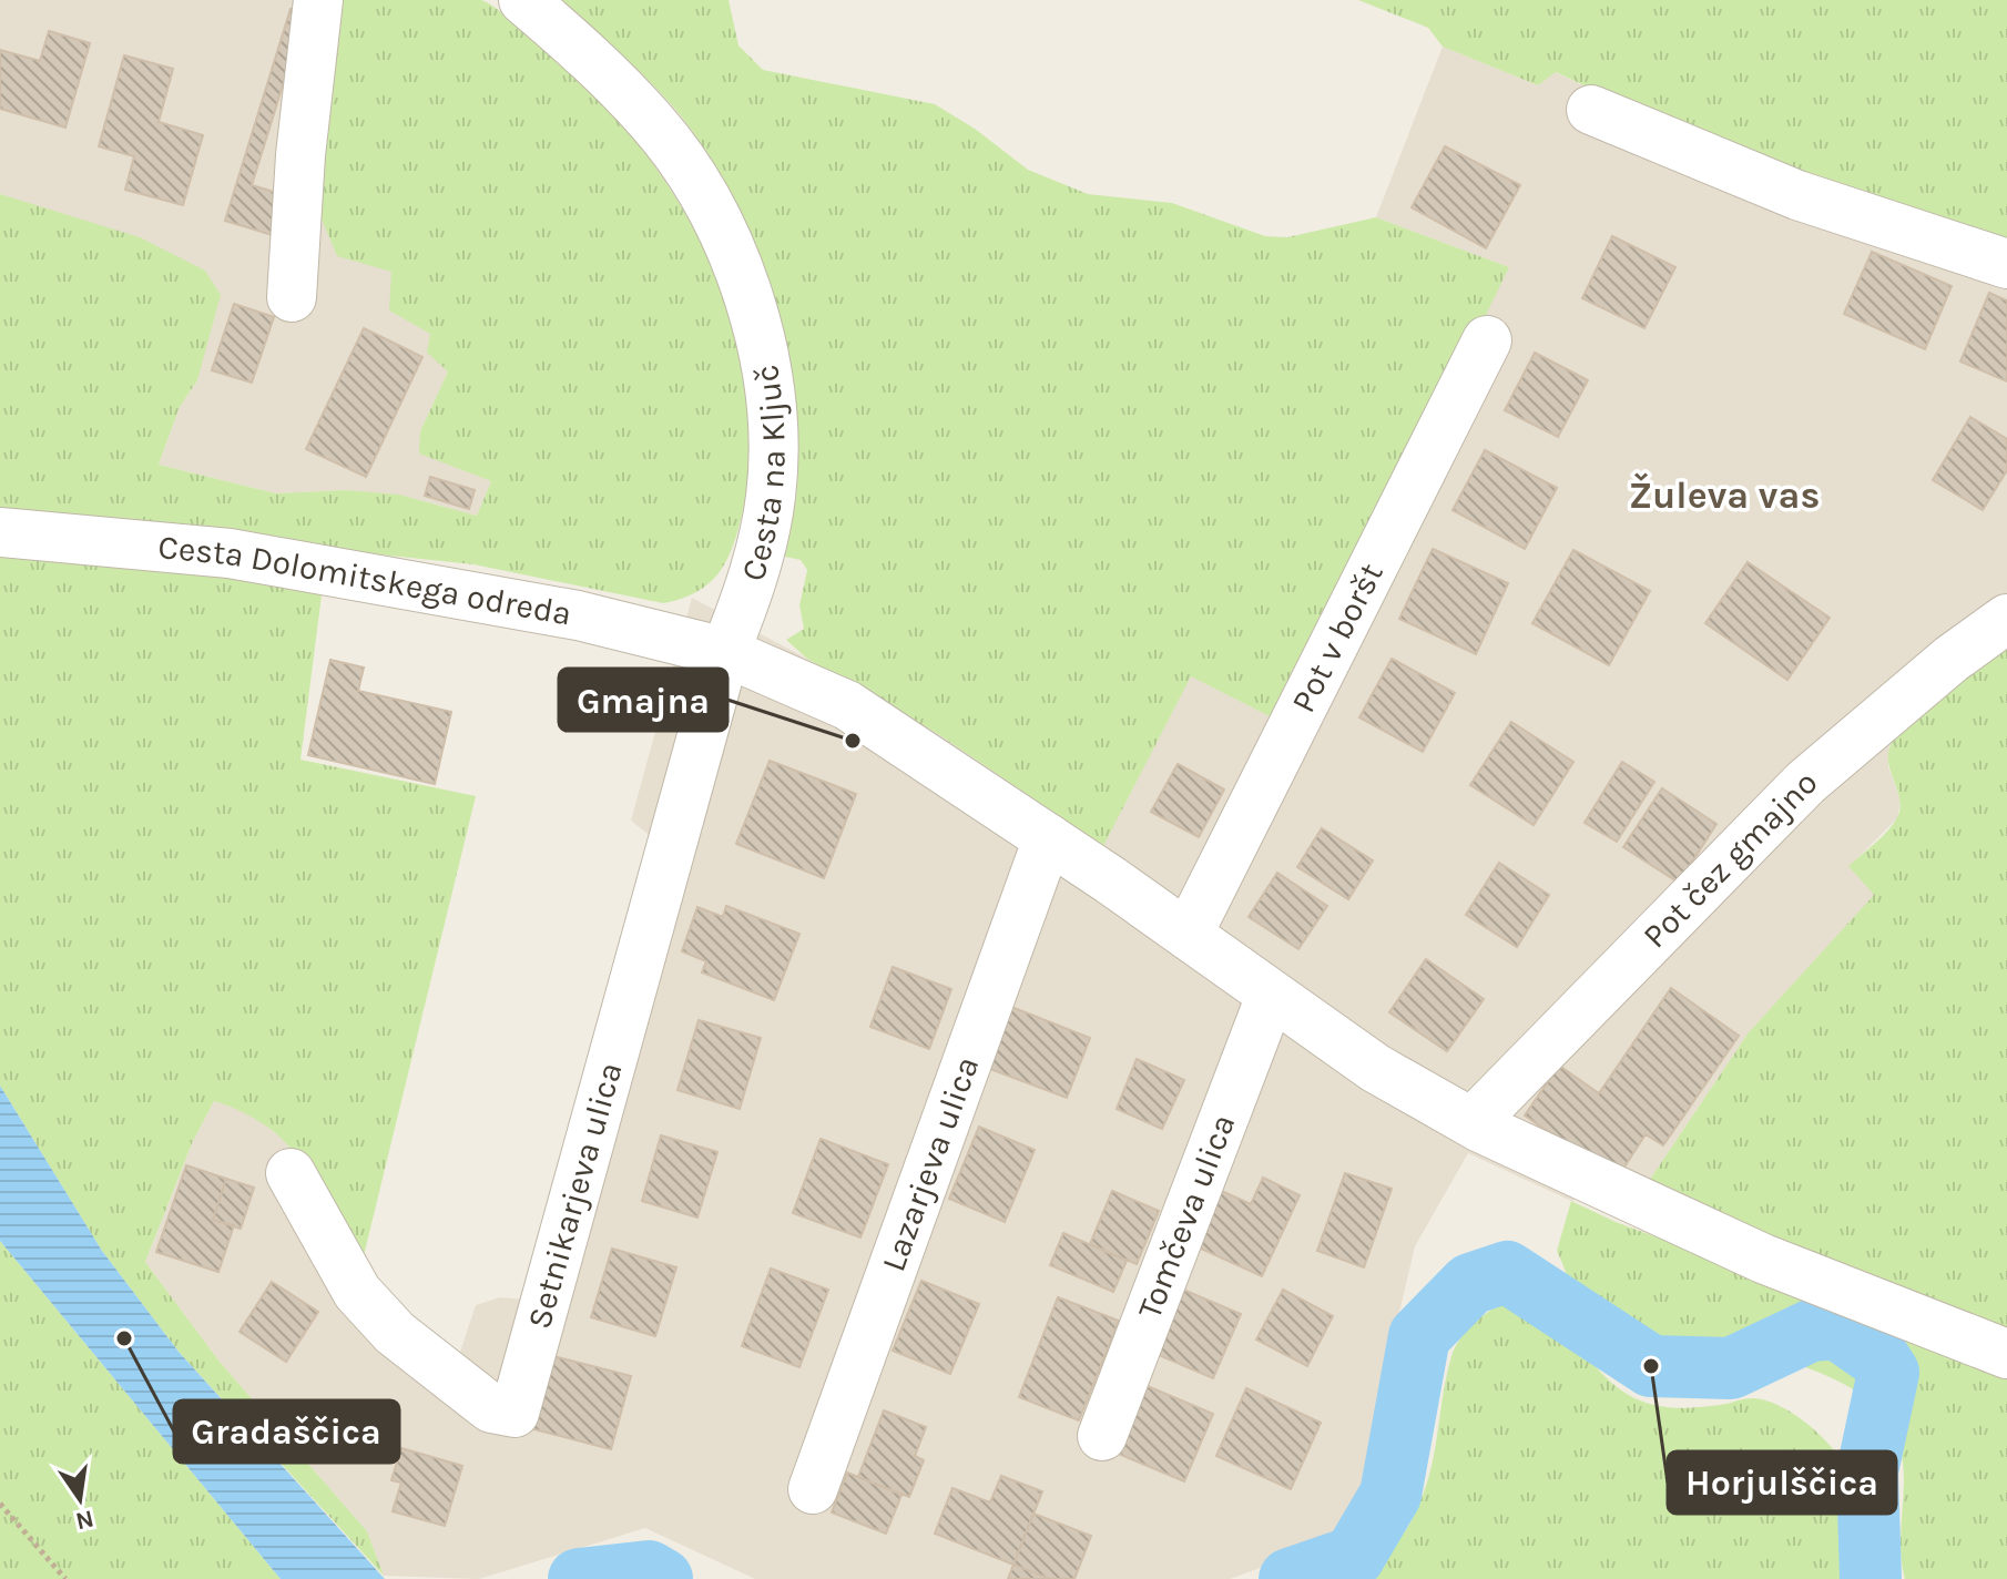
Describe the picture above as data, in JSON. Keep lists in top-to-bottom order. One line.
{"streets":{"street":["Cesta na Ključ","Cesta Dolomitskega odreda","Pot v boršt","Pot čez gmajno","Lazarjeva ulica","Setnikarjeva ulica","Tomčeva ulica"]},"crossings":[["Cesta na Ključ","Cesta Dolomitskega odreda"],["Cesta na Ključ","Setnikarjeva ulica"],["Cesta Dolomitskega odreda","Pot v boršt"],["Cesta Dolomitskega odreda","Pot čez gmajno"],["Cesta Dolomitskega odreda","Lazarjeva ulica"],["Cesta Dolomitskega odreda","Setnikarjeva ulica"],["Cesta Dolomitskega odreda","Tomčeva ulica"]],"districts":["Žuleva vas"],"places":["Gmajna","Gradaščica","Horjulščica"],"north":"bottom"}
